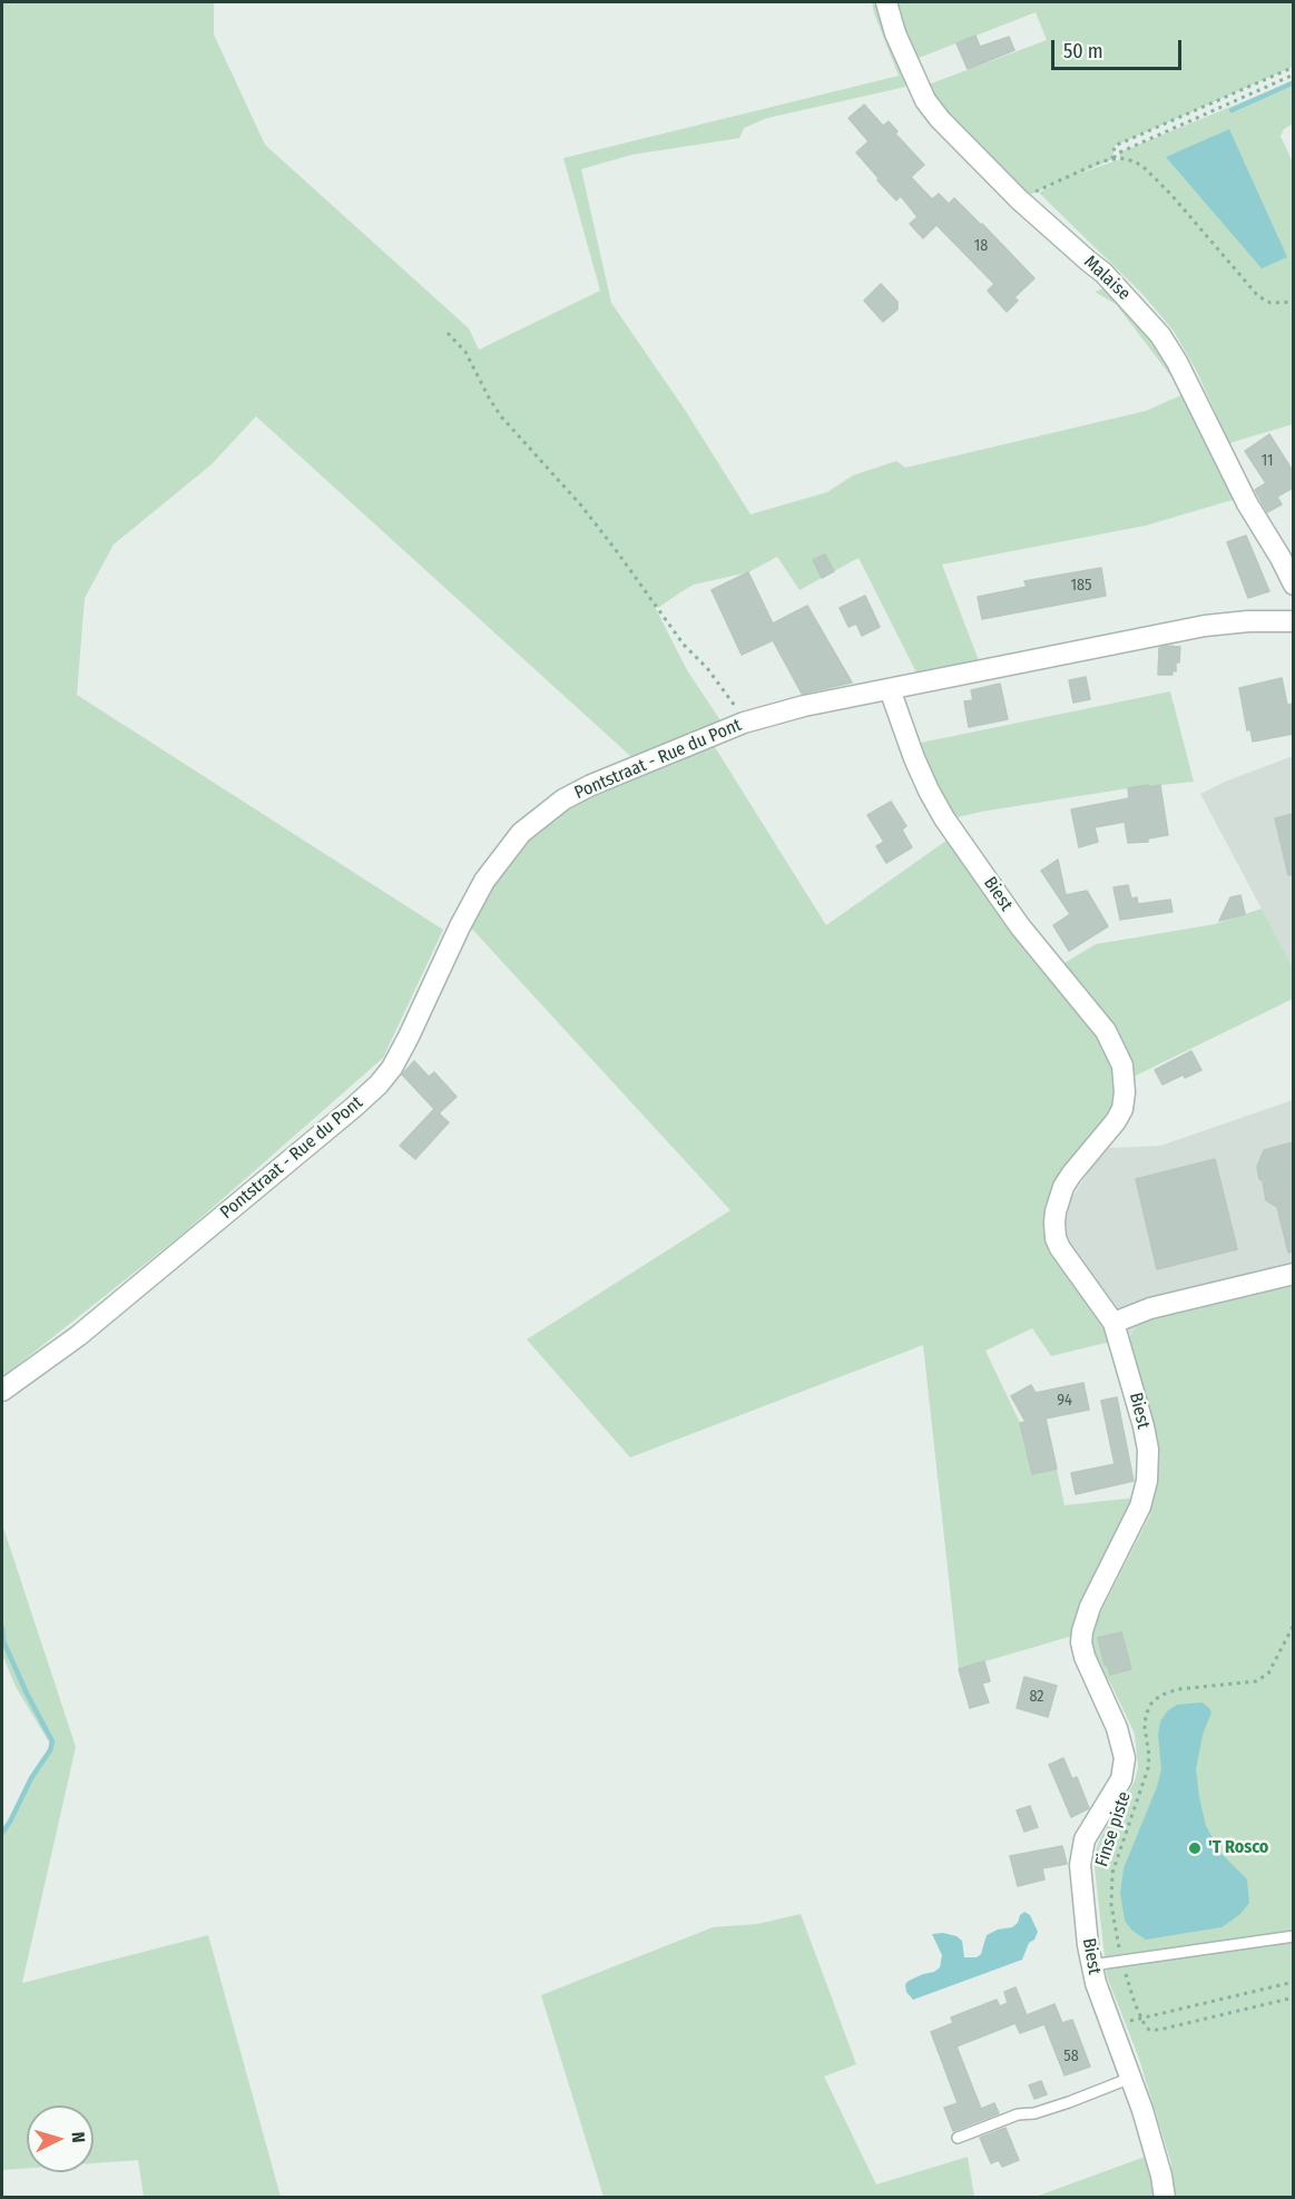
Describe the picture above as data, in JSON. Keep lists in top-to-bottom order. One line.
{"streets":{"street":["Malaise","Pontstraat - Rue du Pont","Biest"],"path":["Finse piste"]},"crossings":[["Pontstraat - Rue du Pont","Biest"]],"places":["'T Rosco"],"house_numbers":["18","11","185","94","82","58"],"scale_bar":"50 m","north":"right"}
